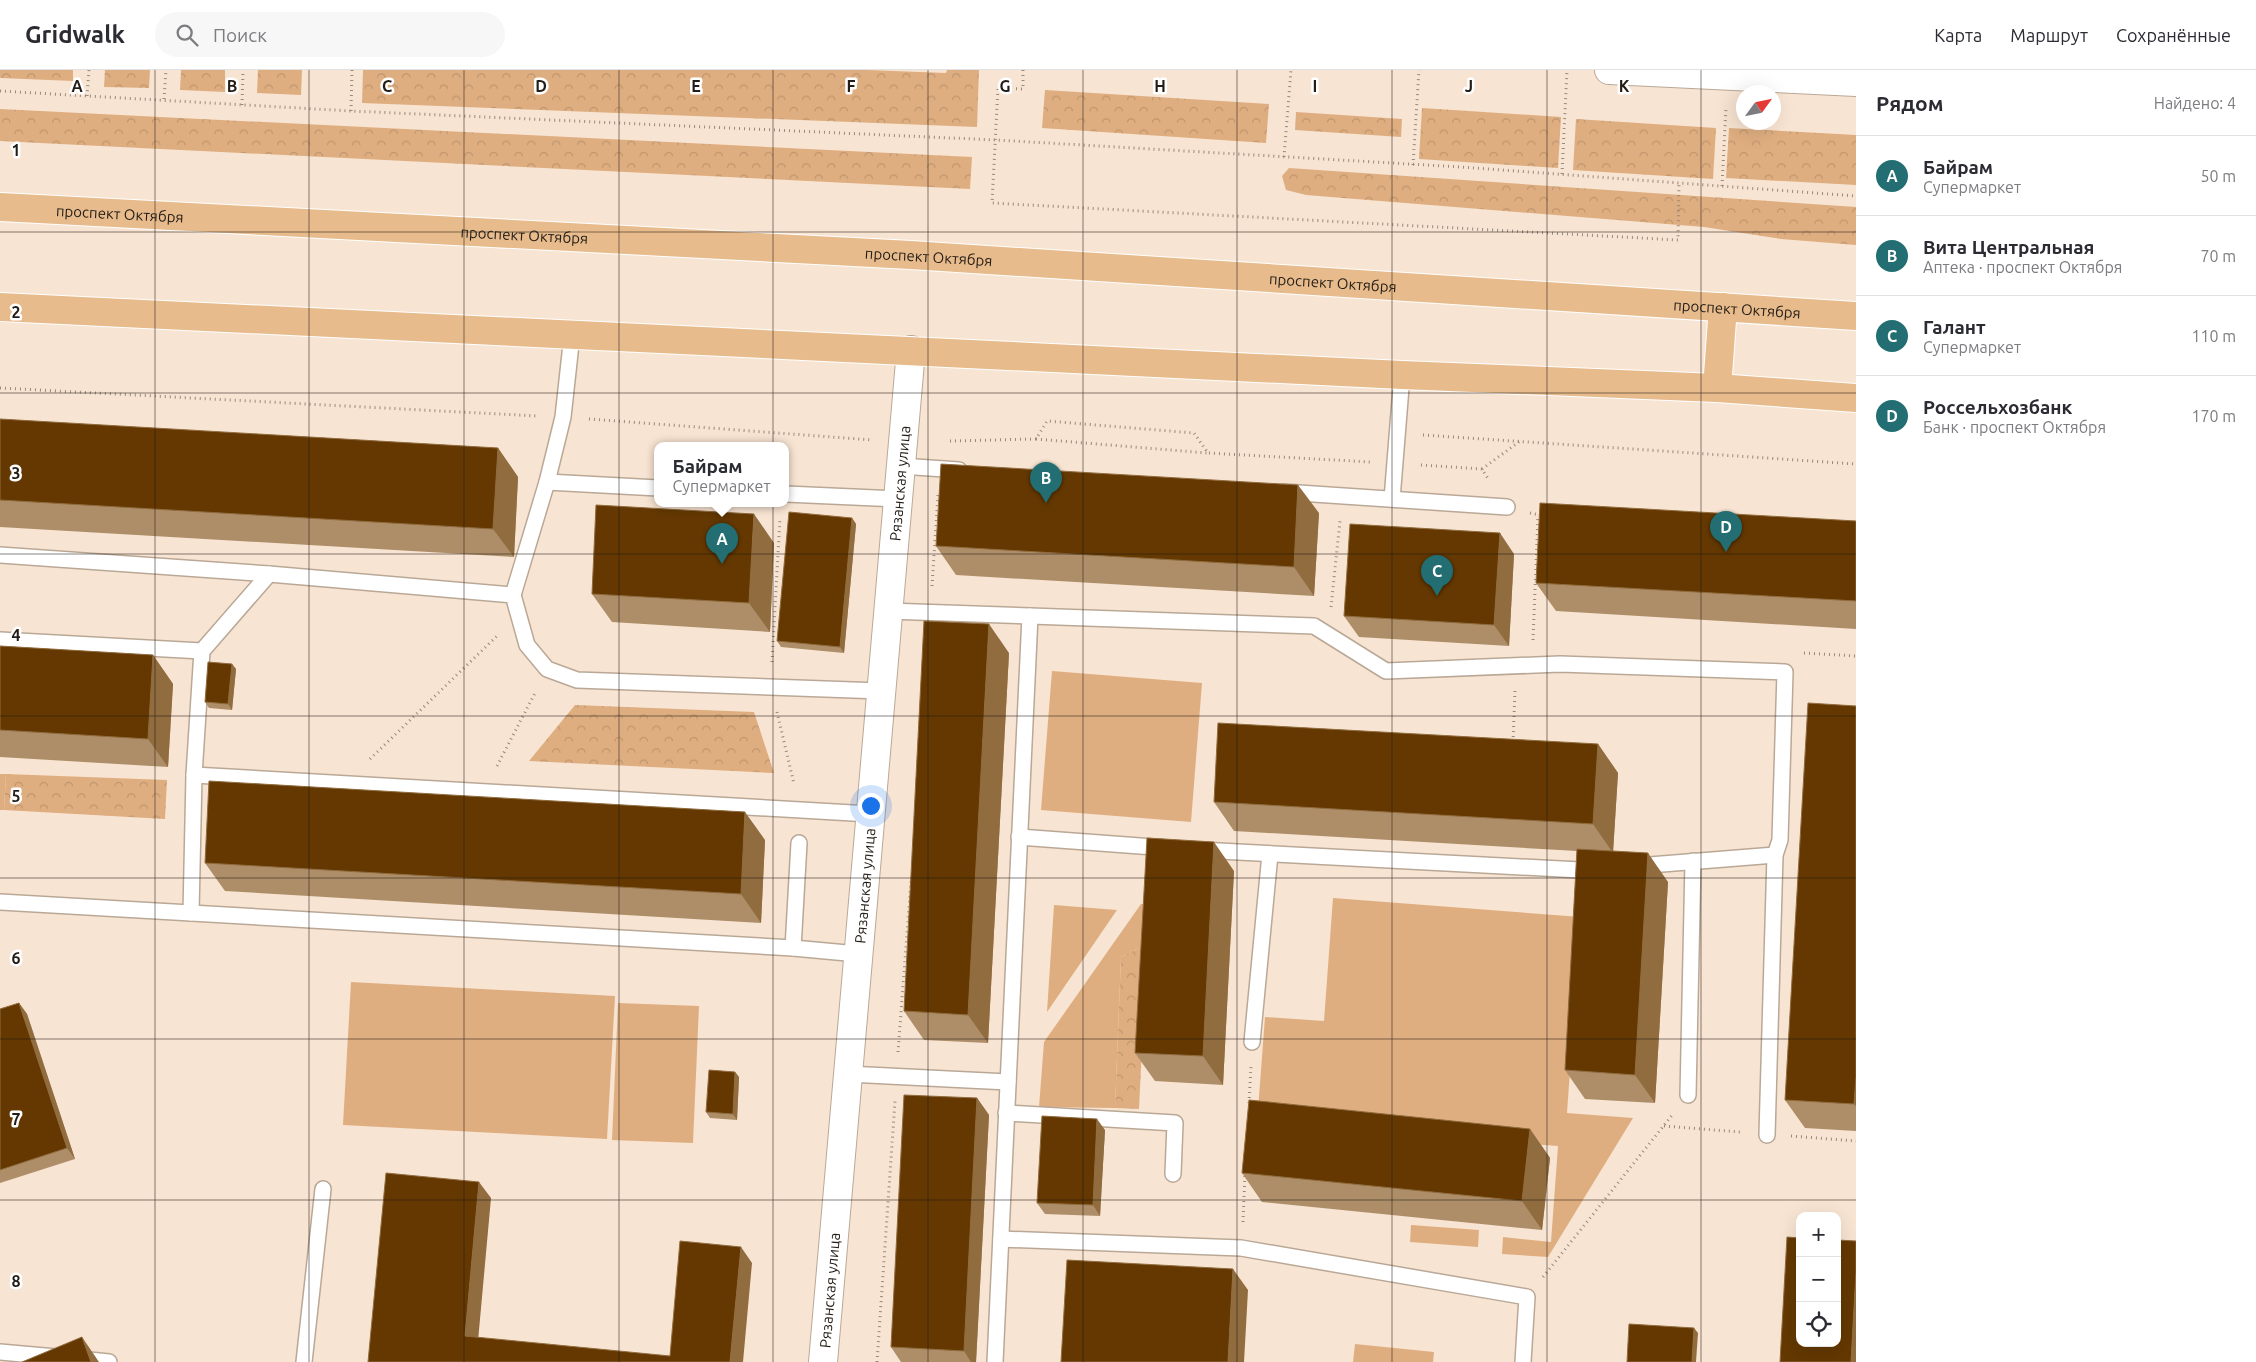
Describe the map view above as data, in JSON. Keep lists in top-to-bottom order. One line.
{"streets":{"main road":["проспект Октября"],"street":["Рязанская улица"]},"north":"top right","page":{"header":"Gridwalk","search":"Поиск","nav":["Карта","Маршрут","Сохранённые"],"heading":["Рядом","Найдено: 4"],"list":[{"mark":"A","name":"Байрам","note":"Супермаркет","value":"50 m"},{"mark":"B","name":"Вита Центральная","note":"Аптека · проспект Октября","value":"70 m"},{"mark":"C","name":"Галант","note":"Супермаркет","value":"110 m"},{"mark":"D","name":"Россельхозбанк","note":"Банк · проспект Октября","value":"170 m"}],"popup":["Байрам","Супермаркет"],"pins":["B","D","A","C"],"map_buttons":["+","−"]},"grid":{"columns":["A","B","C","D","E","F","G","H","I","J","K"],"rows":["1","2","3","4","5","6","7","8"]}}
